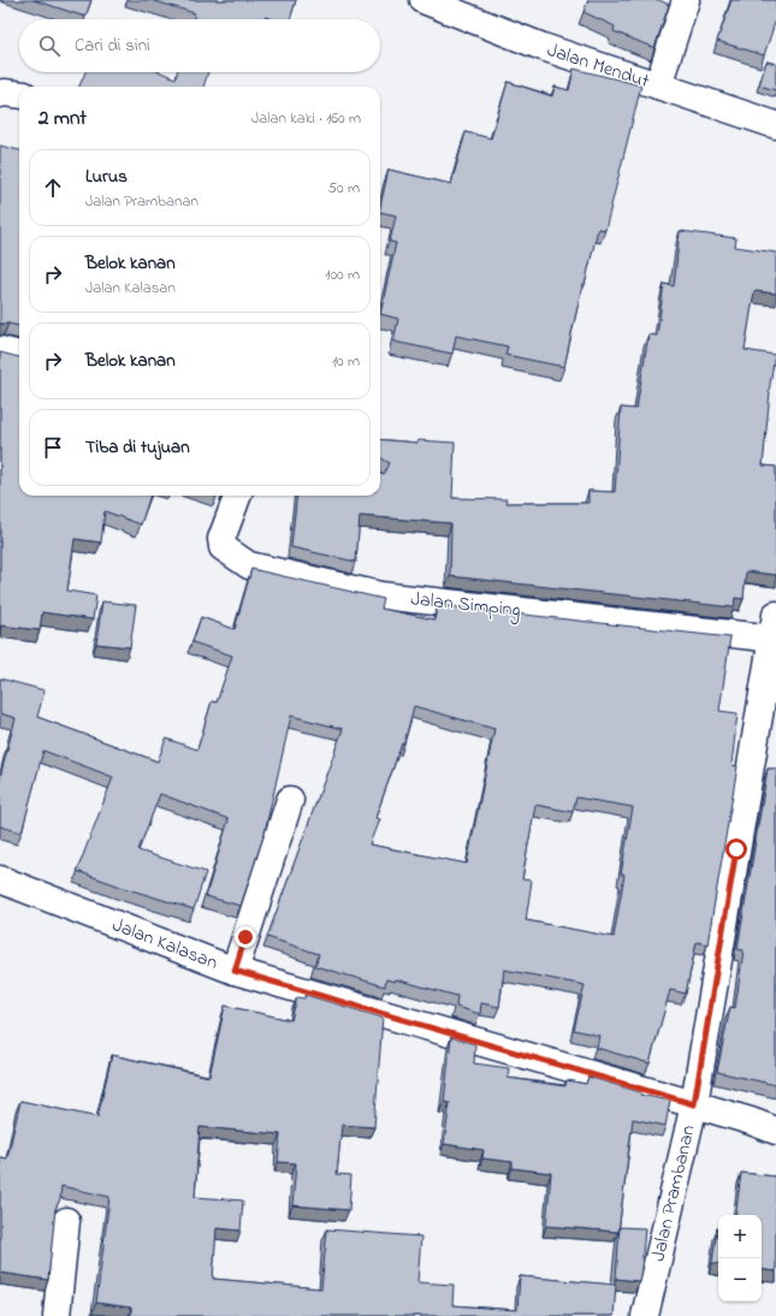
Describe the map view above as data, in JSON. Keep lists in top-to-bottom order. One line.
{"streets":{"street":["Jalan Mendut","Jalan Simping","Jalan Kalasan","Jalan Prambanan"]},"crossings":[["Jalan Simping","Jalan Prambanan"],["Jalan Kalasan","Jalan Prambanan"]],"page":{"search":"Cari di sini","heading":["2 mnt","Jalan kaki · 160 m"],"list":[["Lurus","Jalan Prambanan","50 m"],["Belok kanan","Jalan Kalasan","100 m"],["Belok kanan","10 m"],"Tiba di tujuan"],"map_buttons":["+","−"]}}
